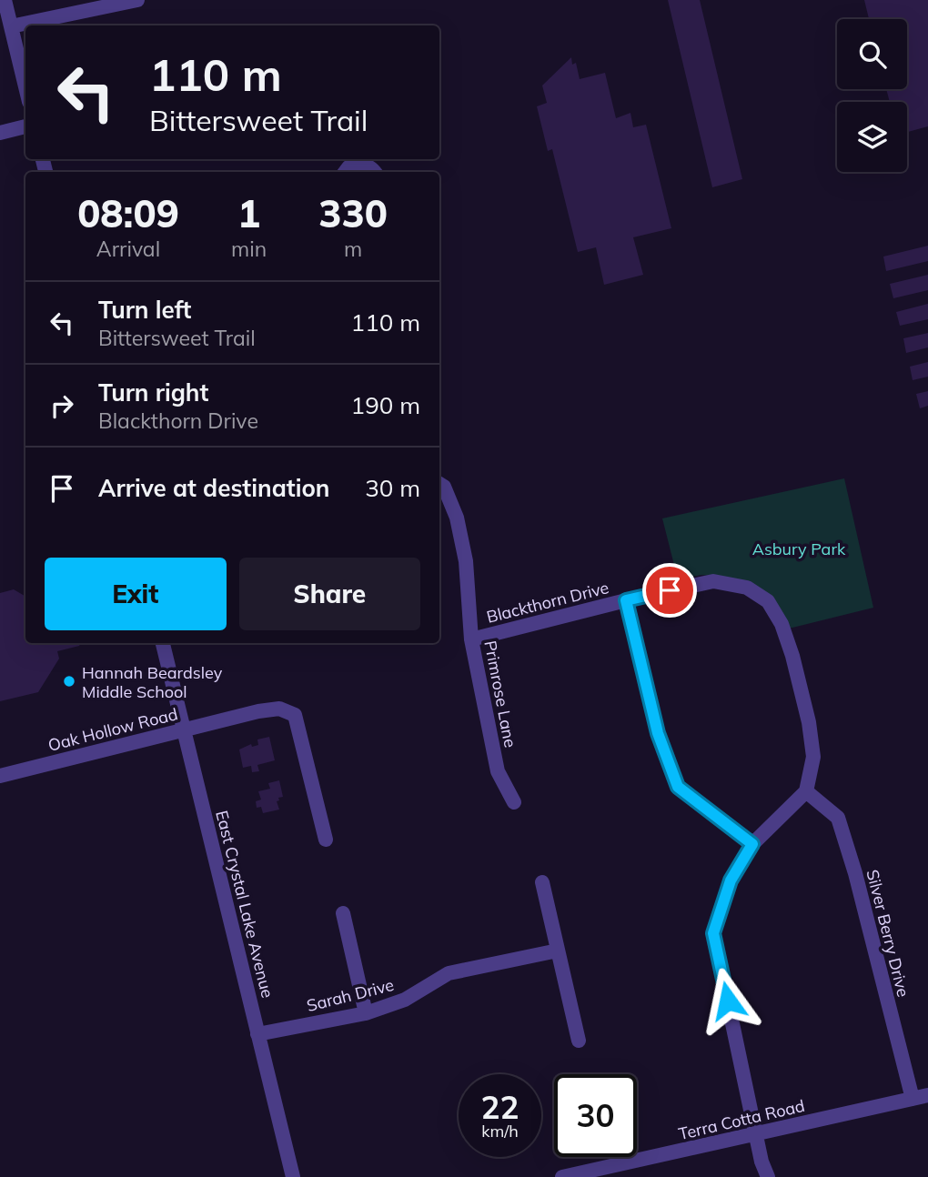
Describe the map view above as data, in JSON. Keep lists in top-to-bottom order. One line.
{"streets":{"street":["Blackthorn Drive","Primrose Lane","Oak Hollow Road","East Crystal Lake Avenue","Silver Berry Drive","Sarah Drive","Terra Cotta Road"]},"crossings":[["Blackthorn Drive","Primrose Lane"],["Blackthorn Drive","Silver Berry Drive"],["Oak Hollow Road","East Crystal Lake Avenue"],["East Crystal Lake Avenue","Sarah Drive"],["Silver Berry Drive","Terra Cotta Road"]],"parks":["Asbury Park"],"places":["Hannah Beardsley Middle School"],"page":{"turn":["110 m","Bittersweet Trail"],"eta":["08:09","Arrival","1","min","330","m"],"list":[{"name":"Turn left","note":"Bittersweet Trail","value":"110 m"},{"name":"Turn right","note":"Blackthorn Drive","value":"190 m"},{"name":"Arrive at destination","value":"30 m"}],"buttons":["Exit","Share"],"speed":"22 km/h","limit":"30"}}
